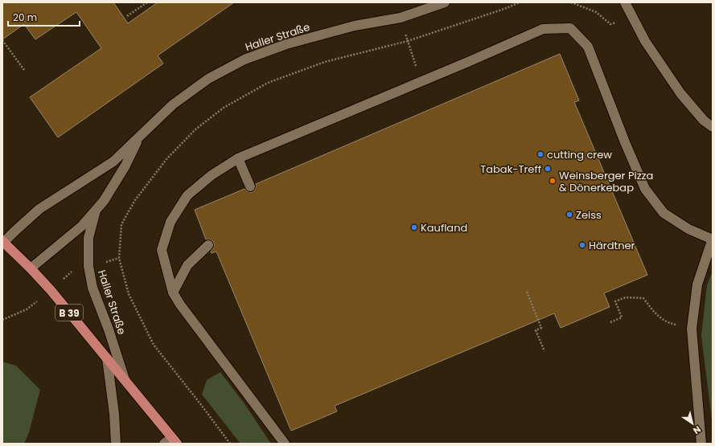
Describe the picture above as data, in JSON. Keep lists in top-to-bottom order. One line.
{"streets":{"main road":["B 39"],"street":["Haller Straße"]},"crossings":[["Haller Straße","B 39"]],"places":["cutting crew","Tabak-Treff","Weinsberger Pizza & Dönerkebap","Zeiss","Kaufland","Härdtner"],"scale_bar":"20 m","north":"bottom right"}
